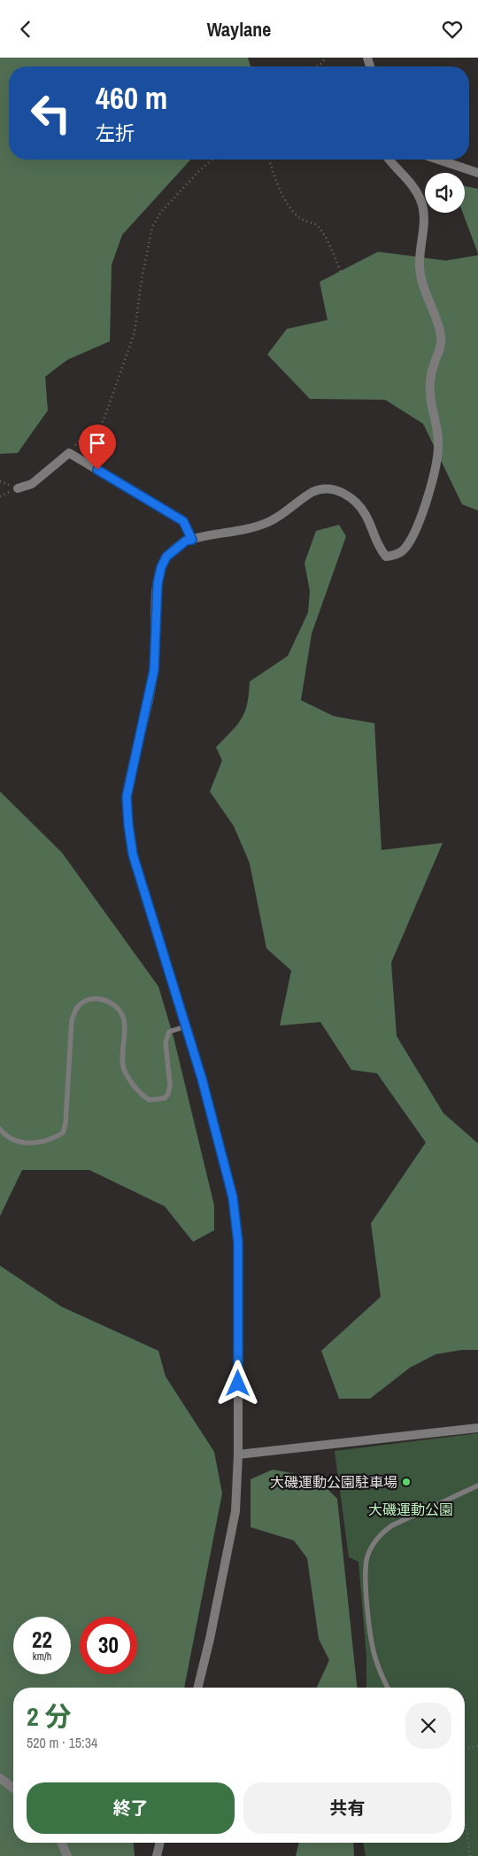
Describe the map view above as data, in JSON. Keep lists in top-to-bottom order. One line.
{"parks":["大磯運動公園"],"places":["大磯運動公園駐車場"],"page":{"header":"Waylane","turn":["460 m","左折"],"speed":"22 km/h","limit":"30","heading":["2 分","520 m · 15:34"],"buttons":["終了","共有"]}}
